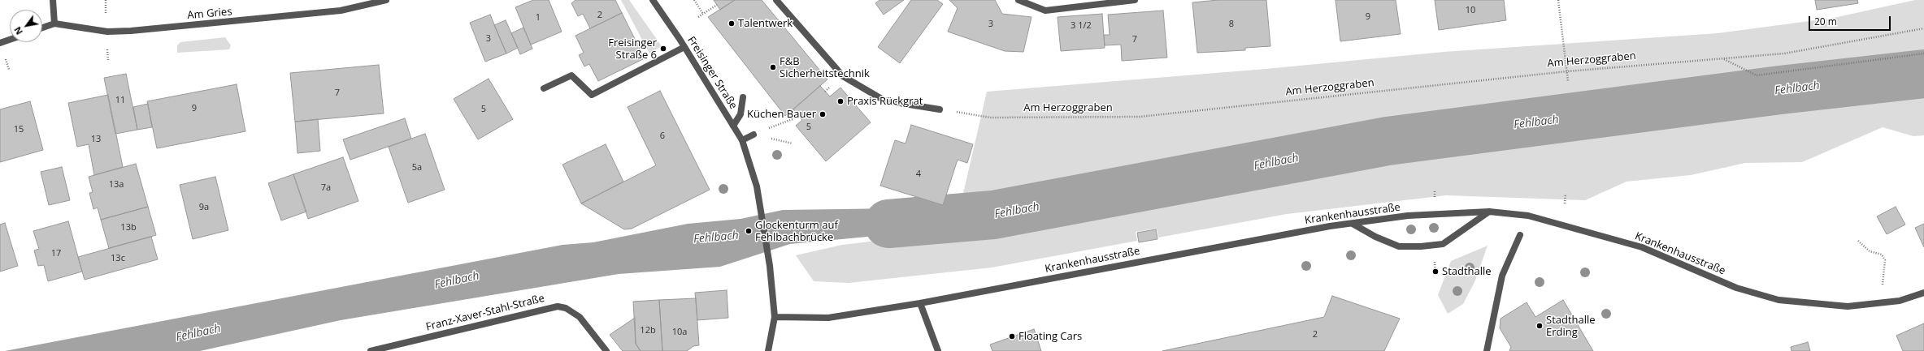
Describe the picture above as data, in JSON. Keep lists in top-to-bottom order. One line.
{"streets":{"street":["Am Gries","Freisinger Straße","Krankenhausstraße","Franz-Xaver-Stahl-Straße"],"path":["Am Herzoggraben"]},"crossings":[["Freisinger Straße","Krankenhausstraße"]],"water":["Fehlbach"],"places":["Talentwerk","Freisinger Straße 6","F&B Sicherheitstechnik","Praxis Rückgrat","Küchen Bauer","Glockenturm auf Fehlbachbrücke","Stadthalle","Stadthalle Erding","Floating Cars"],"house_numbers":["10","2","9","1","3","8","3 1/2","3","7","7","11","9","5","5","15","6","13","5a","4","13a","7a","9a","13b","17","13c","12b","10a","2"],"scale_bar":"20 m","north":"bottom left"}
